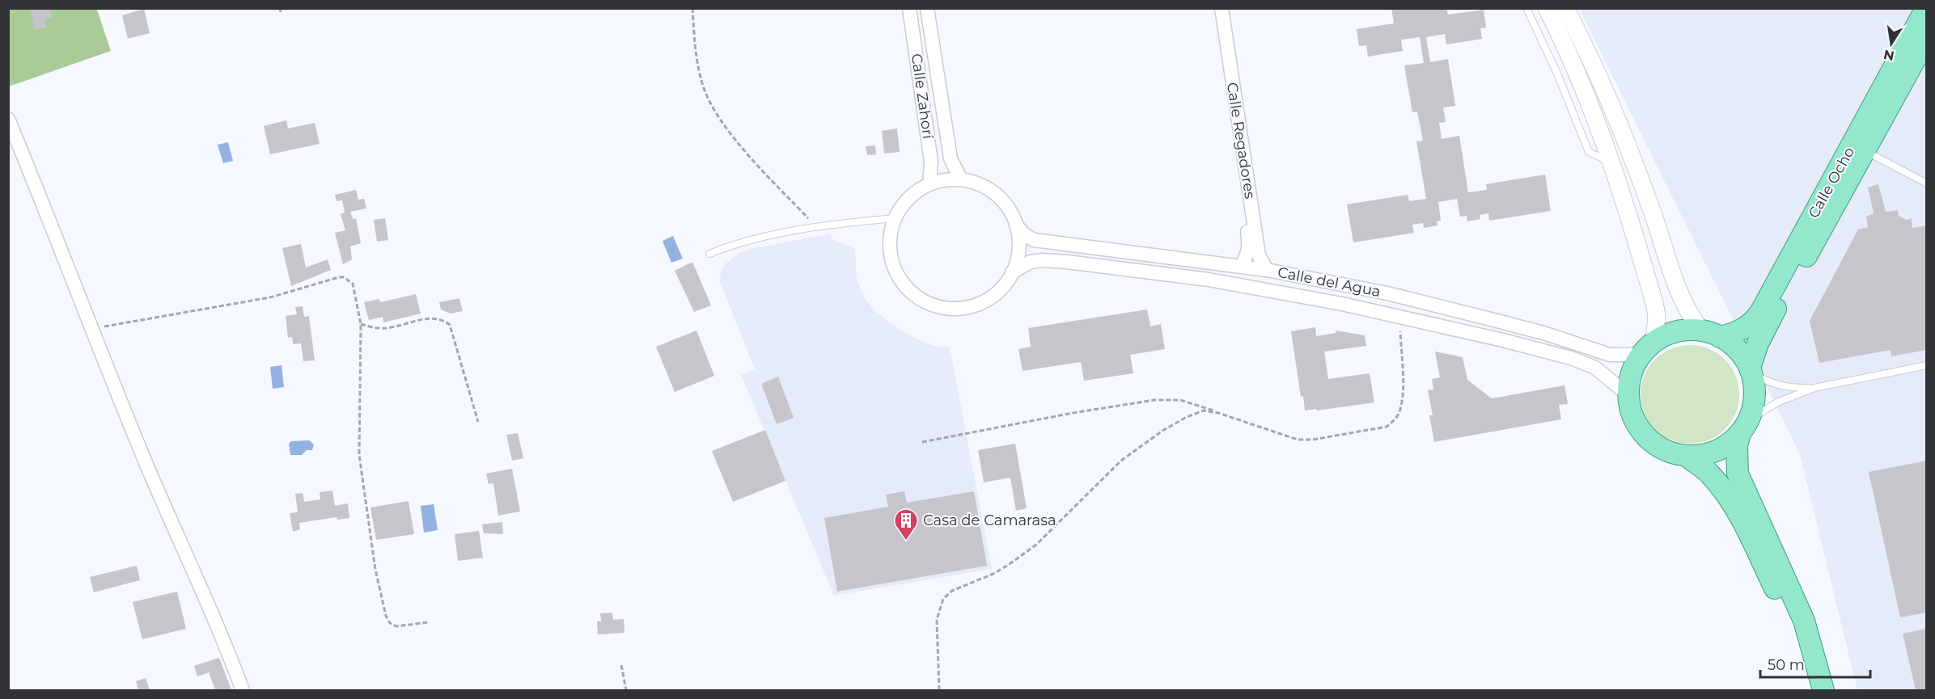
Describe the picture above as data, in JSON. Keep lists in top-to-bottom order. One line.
{"streets":{"main road":["Calle Ocho"],"street":["Calle Zahorí","Calle Regadores","Calle del Agua"]},"crossings":[["Calle Zahorí","Calle del Agua"],["Calle Regadores","Calle del Agua"],["Calle Ocho","Calle del Agua"]],"places":{"building":["Casa de Camarasa"]},"scale_bar":"50 m","north":"bottom"}
